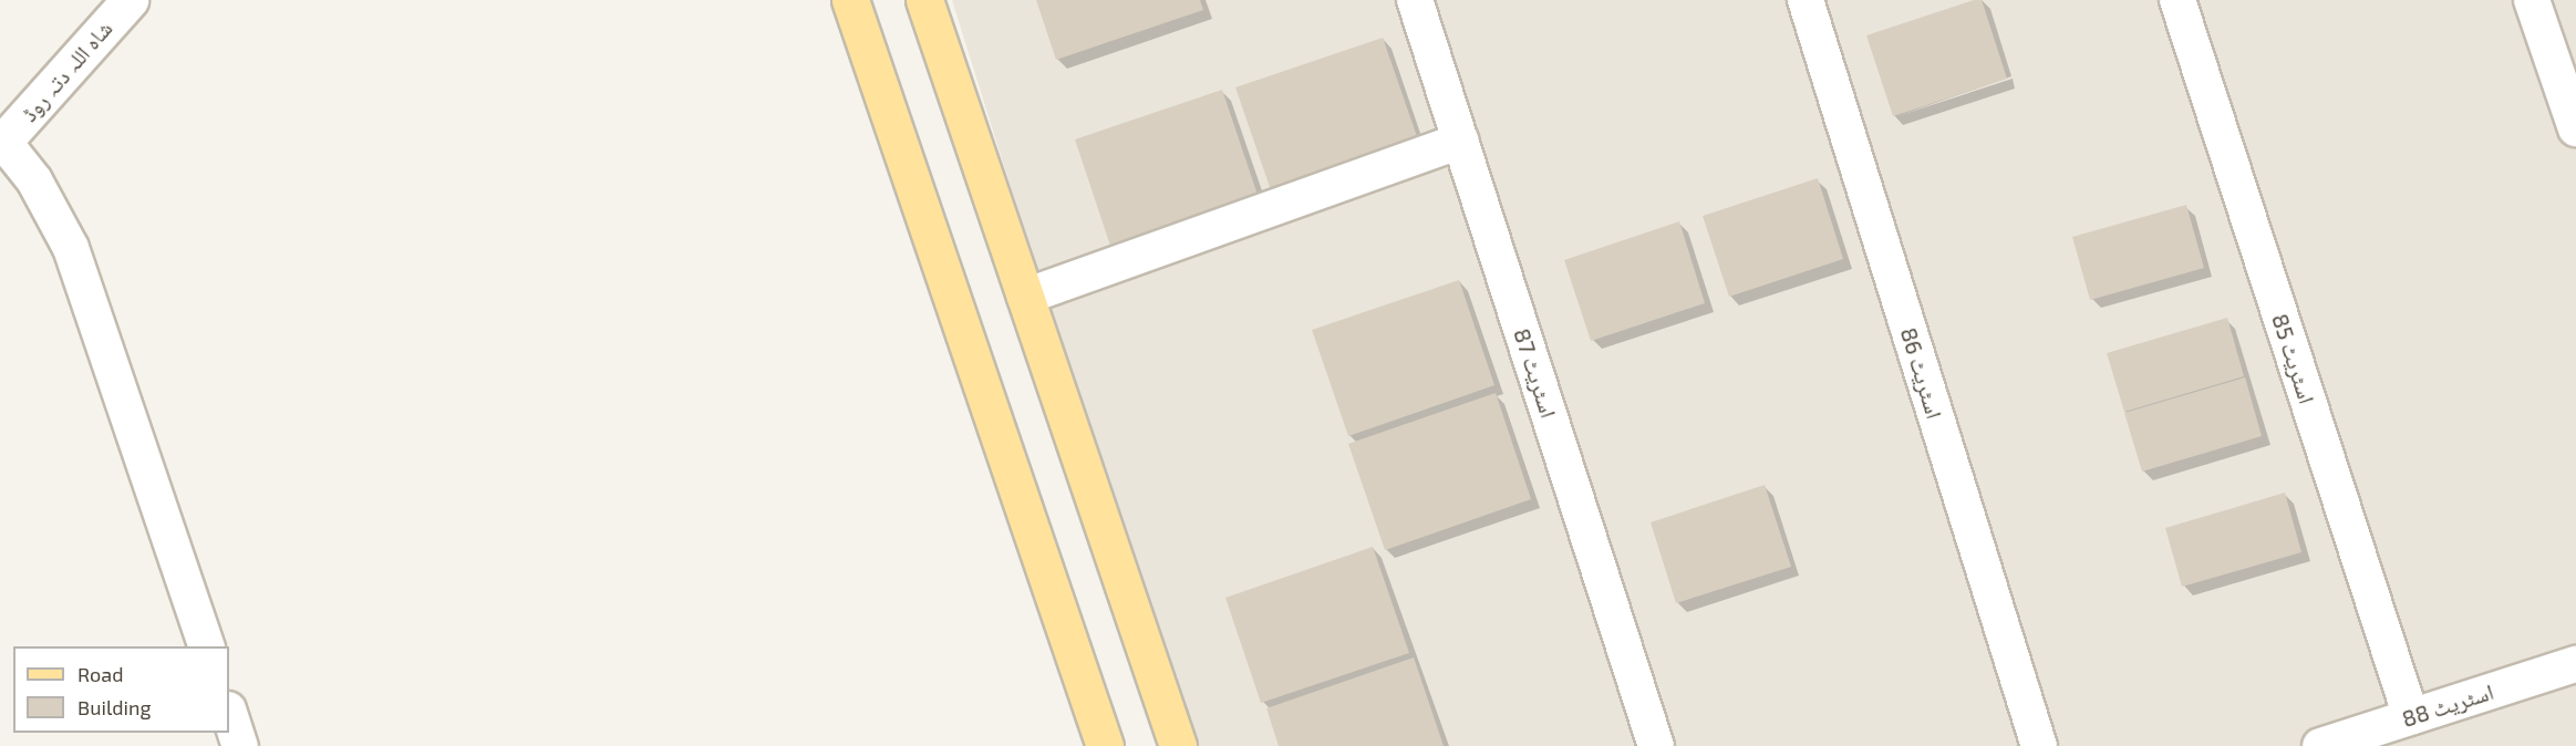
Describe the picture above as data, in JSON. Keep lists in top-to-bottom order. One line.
{"streets":{"street":["شاہ اللہ دتہ روڈ","اسٹریٹ 85","اسٹریٹ 87","اسٹریٹ 86","اسٹریٹ 88"]},"crossings":[["اسٹریٹ 85","اسٹریٹ 88"]],"legend":["Road","Building"]}
